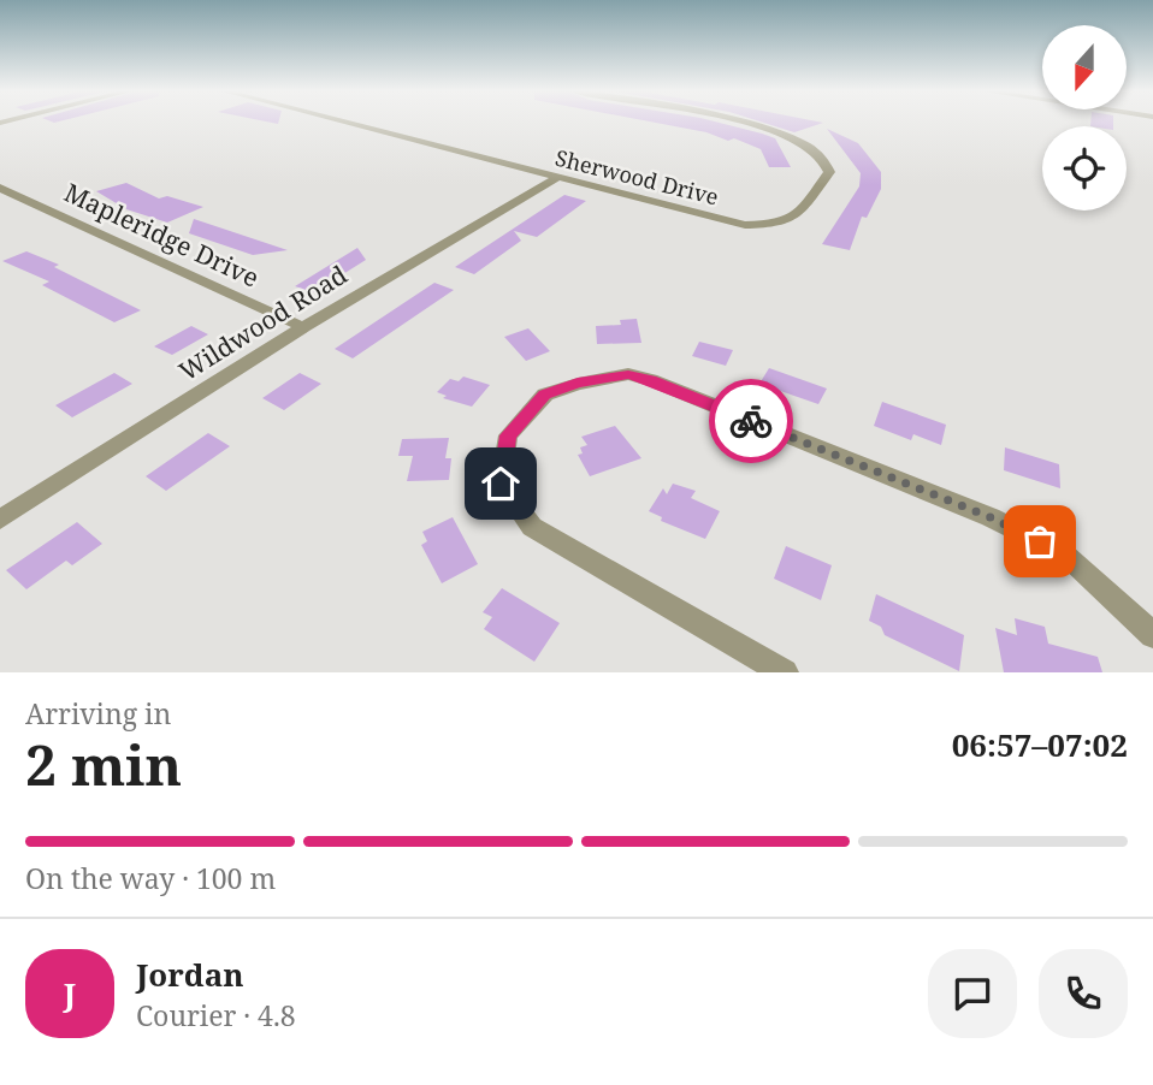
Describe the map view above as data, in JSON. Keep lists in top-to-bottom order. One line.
{"streets":{"street":["Sherwood Drive","Mapleridge Drive","Wildwood Road"]},"crossings":[["Sherwood Drive","Wildwood Road"],["Mapleridge Drive","Wildwood Road"]],"north":"bottom","page":{"heading":["2 min","Arriving in","06:57–07:02"],"panel":["Jordan","Courier · 4.8"],"bar":"On the way · 100 m","round":"J"}}
